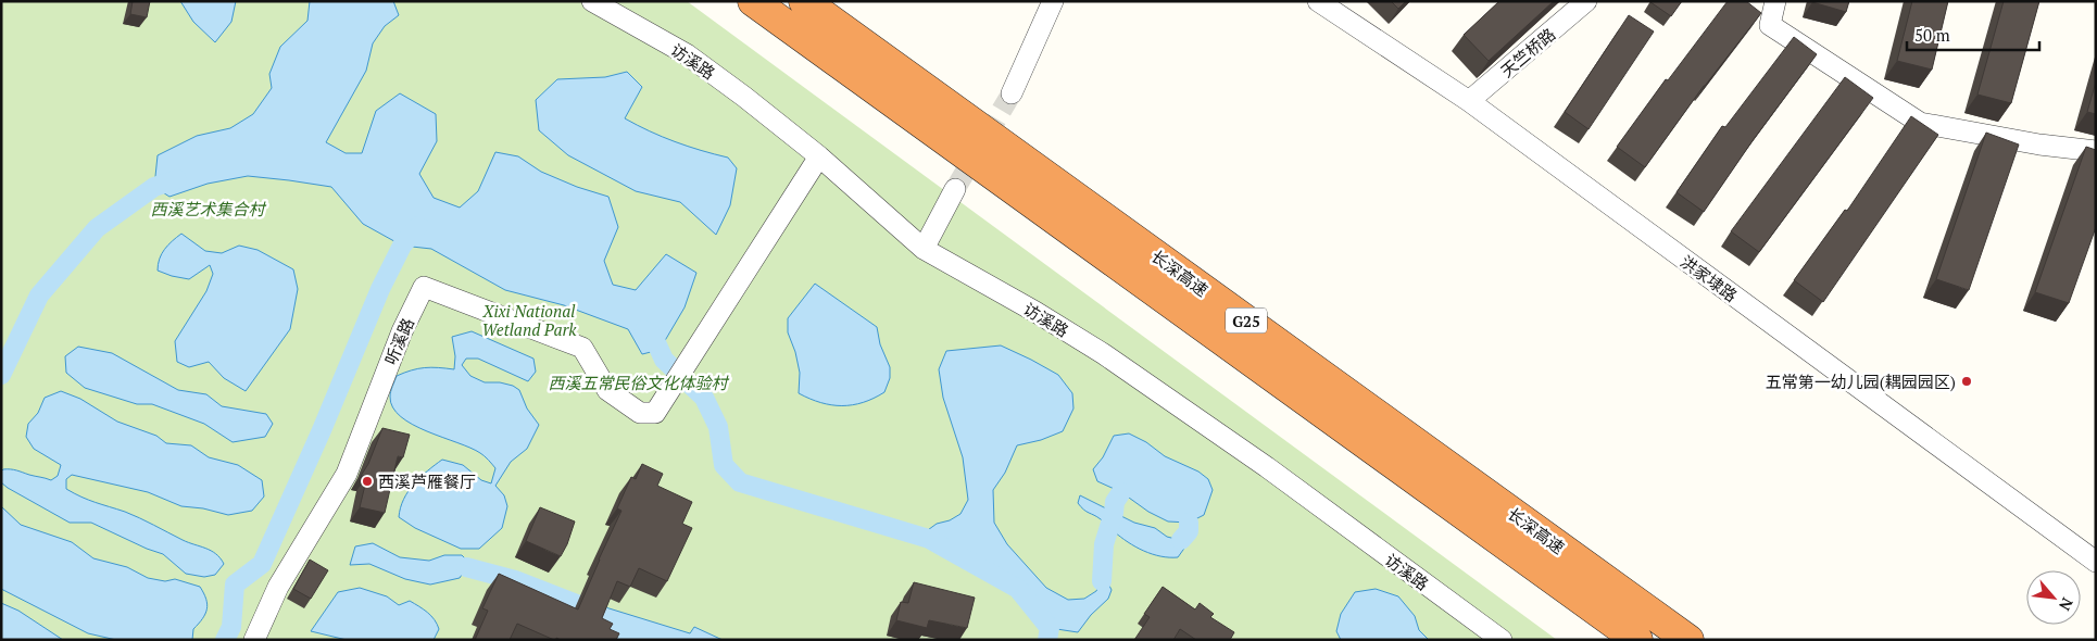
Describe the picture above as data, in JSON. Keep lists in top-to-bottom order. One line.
{"streets":{"highway":["长深高速","G25"],"street":["天竺桥路","访溪路","洪家埭路","听溪路"]},"crossings":[["天竺桥路","洪家埭路"],["访溪路","听溪路"]],"parks":["西溪艺术集合村","Xixi National Wetland Park","西溪五常民俗文化体验村"],"places":["五常第一幼儿园(耦园园区)","西溪芦雁餐厅"],"scale_bar":"50 m","north":"bottom right"}
